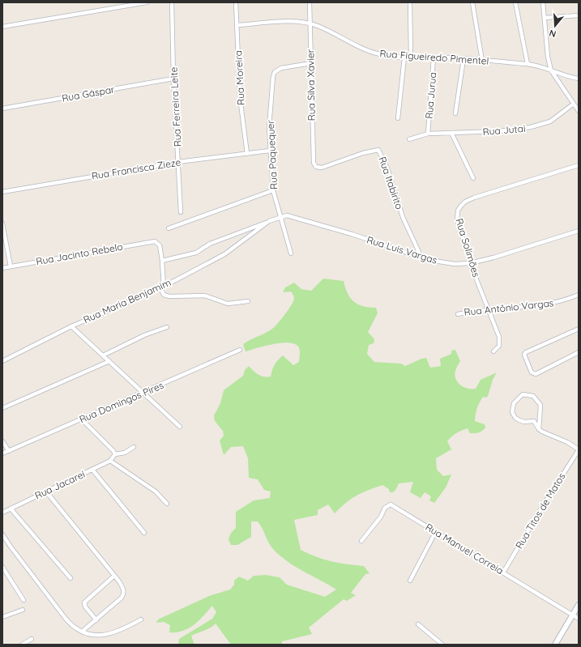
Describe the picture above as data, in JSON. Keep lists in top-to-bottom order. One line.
{"streets":{"street":["Rua Figueiredo Pimentel","Rua Moreira","Rua Silva Xavier","Rua Gáspar","Rua Jurua","Rua Ferreira Leite","Rua Jutai","Rua Paquequer","Rua Francisca Zieze","Rua Itabirito","Rua Solimões","Rua Luis Vargas","Rua Jacinto Rebelo","Rua Maria Benjamim","Rua Antônio Vargas","Rua Domingos Pires","Rua Jacareí","Rua Titos de Matos","Rua Manuel Correia"]},"crossings":[["Rua Figueiredo Pimentel","Rua Moreira"],["Rua Figueiredo Pimentel","Rua Silva Xavier"],["Rua Figueiredo Pimentel","Rua Jurua"],["Rua Moreira","Rua Francisca Zieze"],["Rua Silva Xavier","Rua Paquequer"],["Rua Silva Xavier","Rua Itabirito"],["Rua Gáspar","Rua Ferreira Leite"],["Rua Jurua","Rua Jutai"],["Rua Ferreira Leite","Rua Francisca Zieze"],["Rua Paquequer","Rua Francisca Zieze"],["Rua Paquequer","Rua Luis Vargas"],["Rua Paquequer","Rua Maria Benjamim"],["Rua Itabirito","Rua Luis Vargas"],["Rua Solimões","Rua Luis Vargas"],["Rua Solimões","Rua Antônio Vargas"],["Rua Luis Vargas","Rua Maria Benjamim"],["Rua Titos de Matos","Rua Manuel Correia"]],"north":"bottom"}
